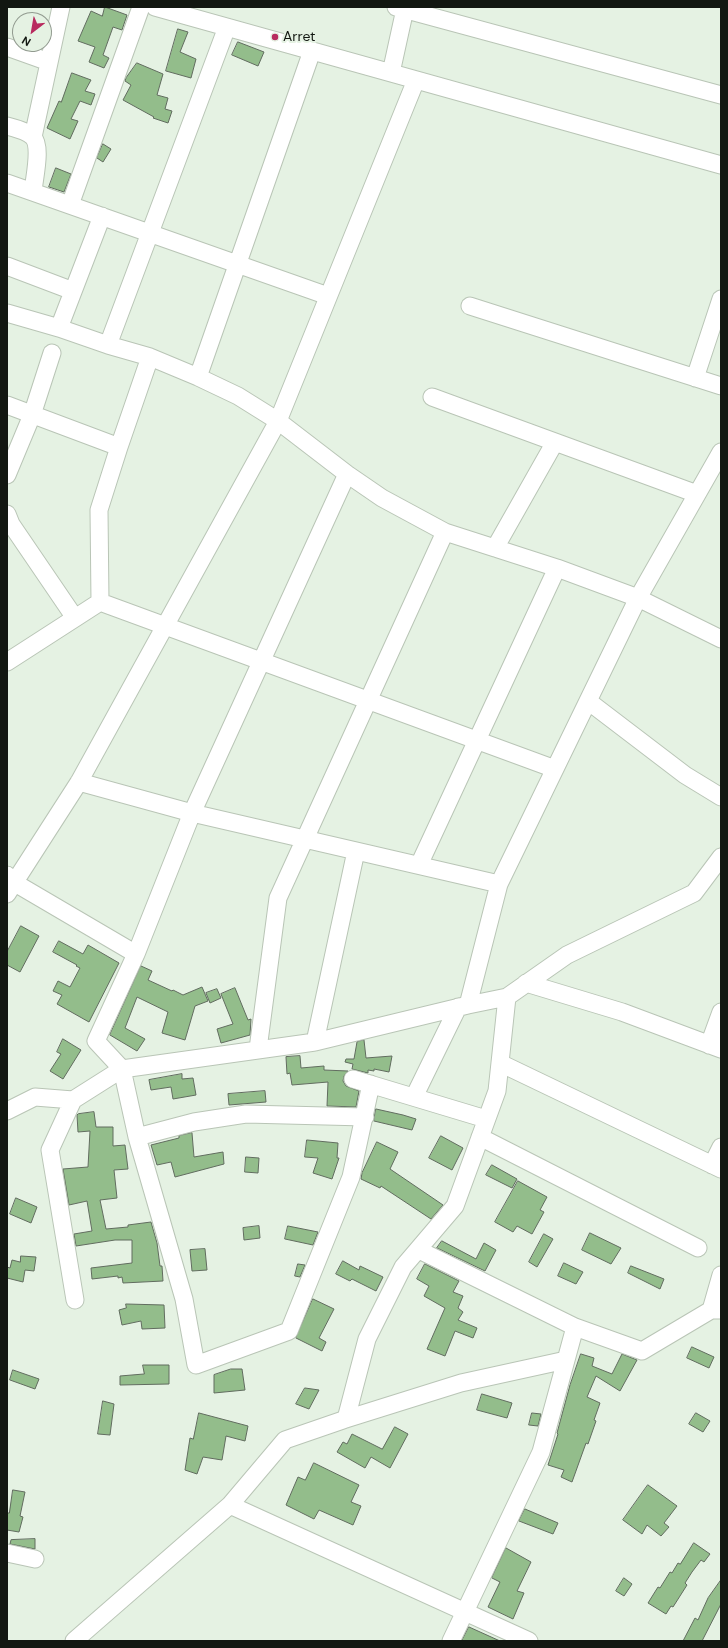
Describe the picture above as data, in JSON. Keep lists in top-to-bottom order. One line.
{"places":["Arret"],"north":"bottom left"}
